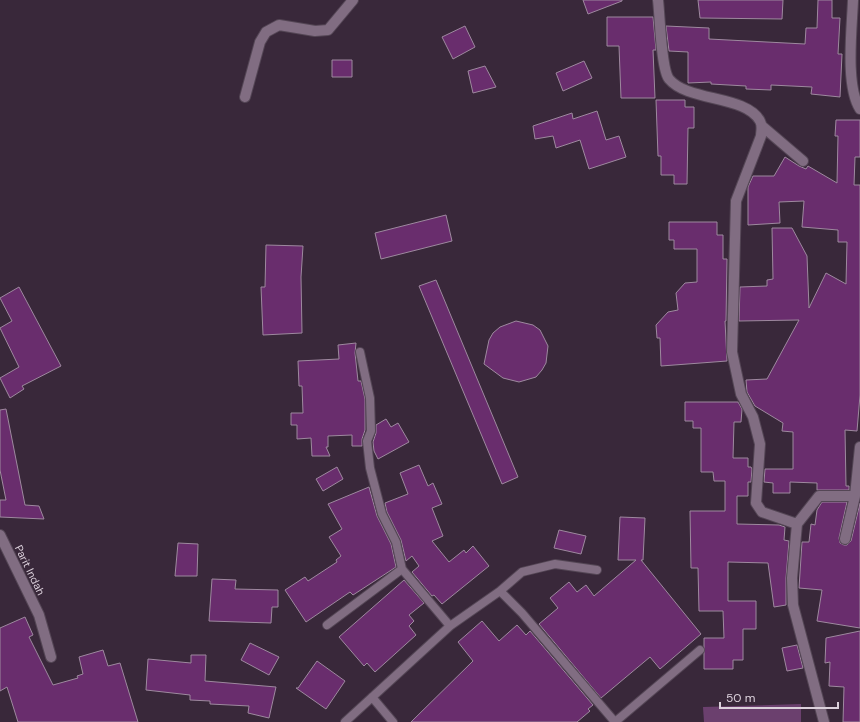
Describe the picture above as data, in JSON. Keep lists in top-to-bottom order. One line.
{"streets":{"street":["Parit Indah"]},"scale_bar":"50 m"}
